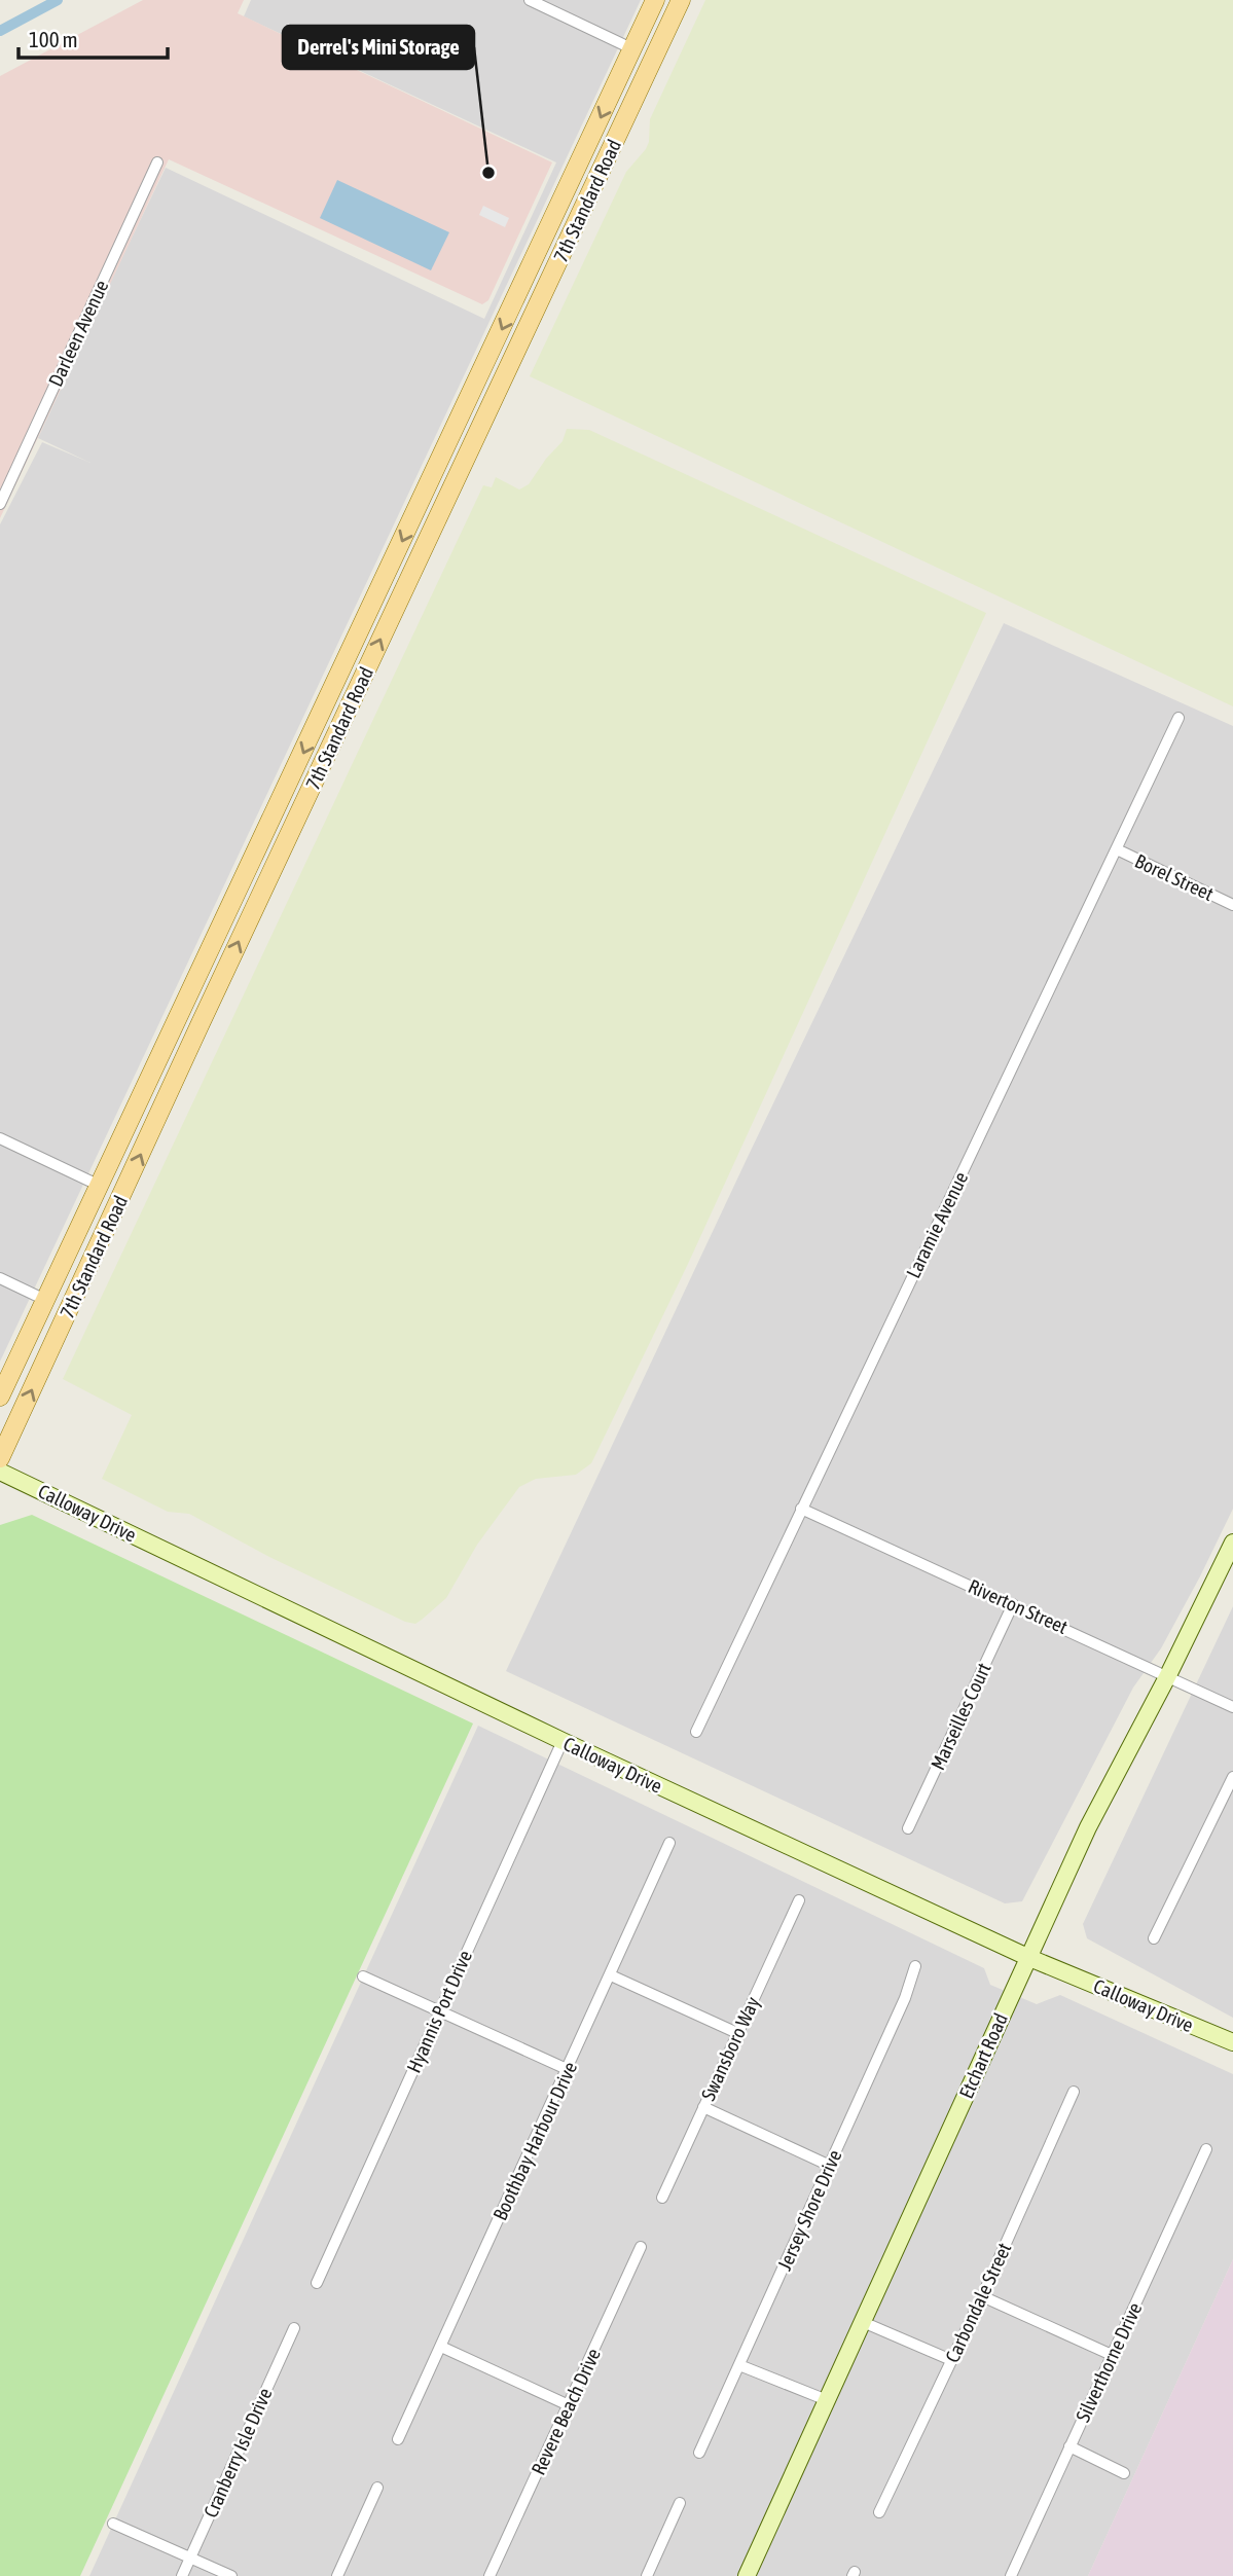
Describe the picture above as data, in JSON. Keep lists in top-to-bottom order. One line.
{"streets":{"main road":["7th Standard Road","Calloway Drive","Etchart Road"],"street":["Darleen Avenue","Borel Street","Laramie Avenue","Riverton Street","Marseilles Court","Hyannis Port Drive","Swansboro Way","Boothbay Harbour Drive","Jersey Shore Drive","Carbondale Street","Silverthorne Drive","Revere Beach Drive","Cranberry Isle Drive"]},"crossings":[["Borel Street","Laramie Avenue"],["Laramie Avenue","Riverton Street"],["Calloway Drive","Hyannis Port Drive"],["Calloway Drive","Etchart Road"],["Riverton Street","Marseilles Court"],["Riverton Street","Etchart Road"]],"places":["Derrel's Mini Storage"],"scale_bar":"100 m"}
